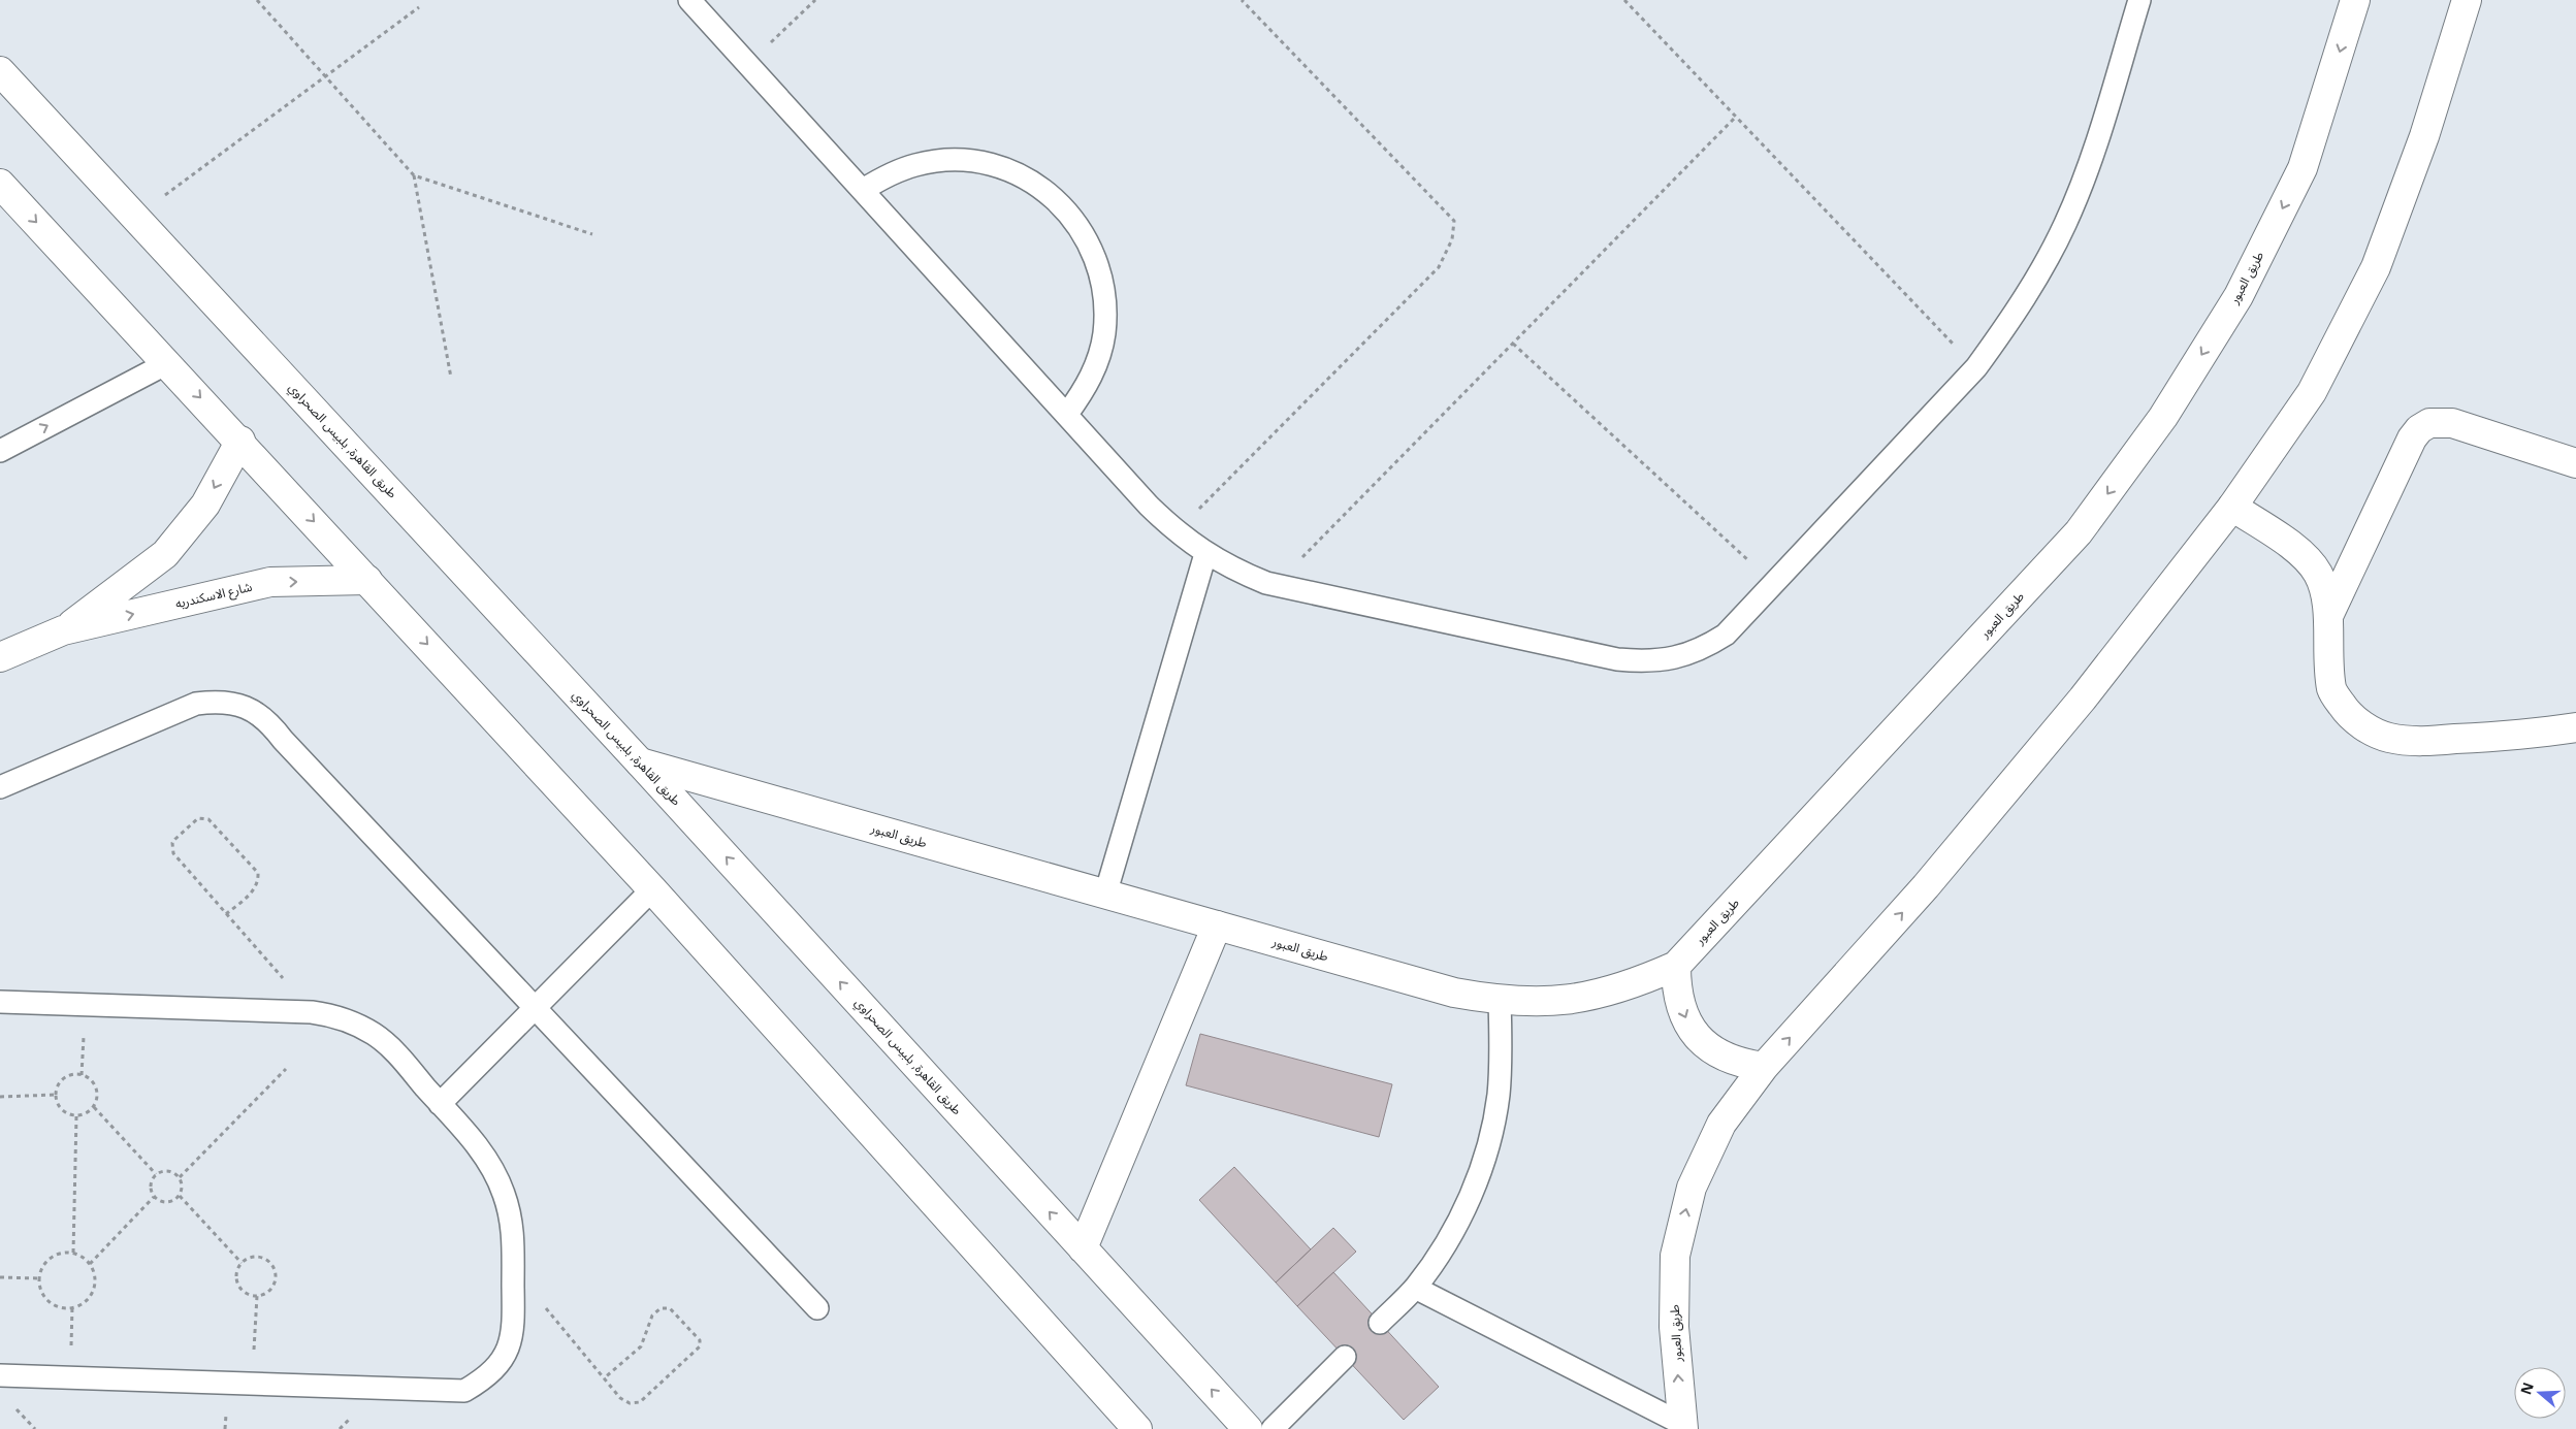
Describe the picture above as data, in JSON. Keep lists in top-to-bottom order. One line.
{"streets":{"main road":["طريق العبور","طريق القاهرة, بلبيس الصحراوي","شارع الاسكندريه"]},"crossings":[["طريق العبور","طريق القاهرة, بلبيس الصحراوي"]],"north":"left"}
